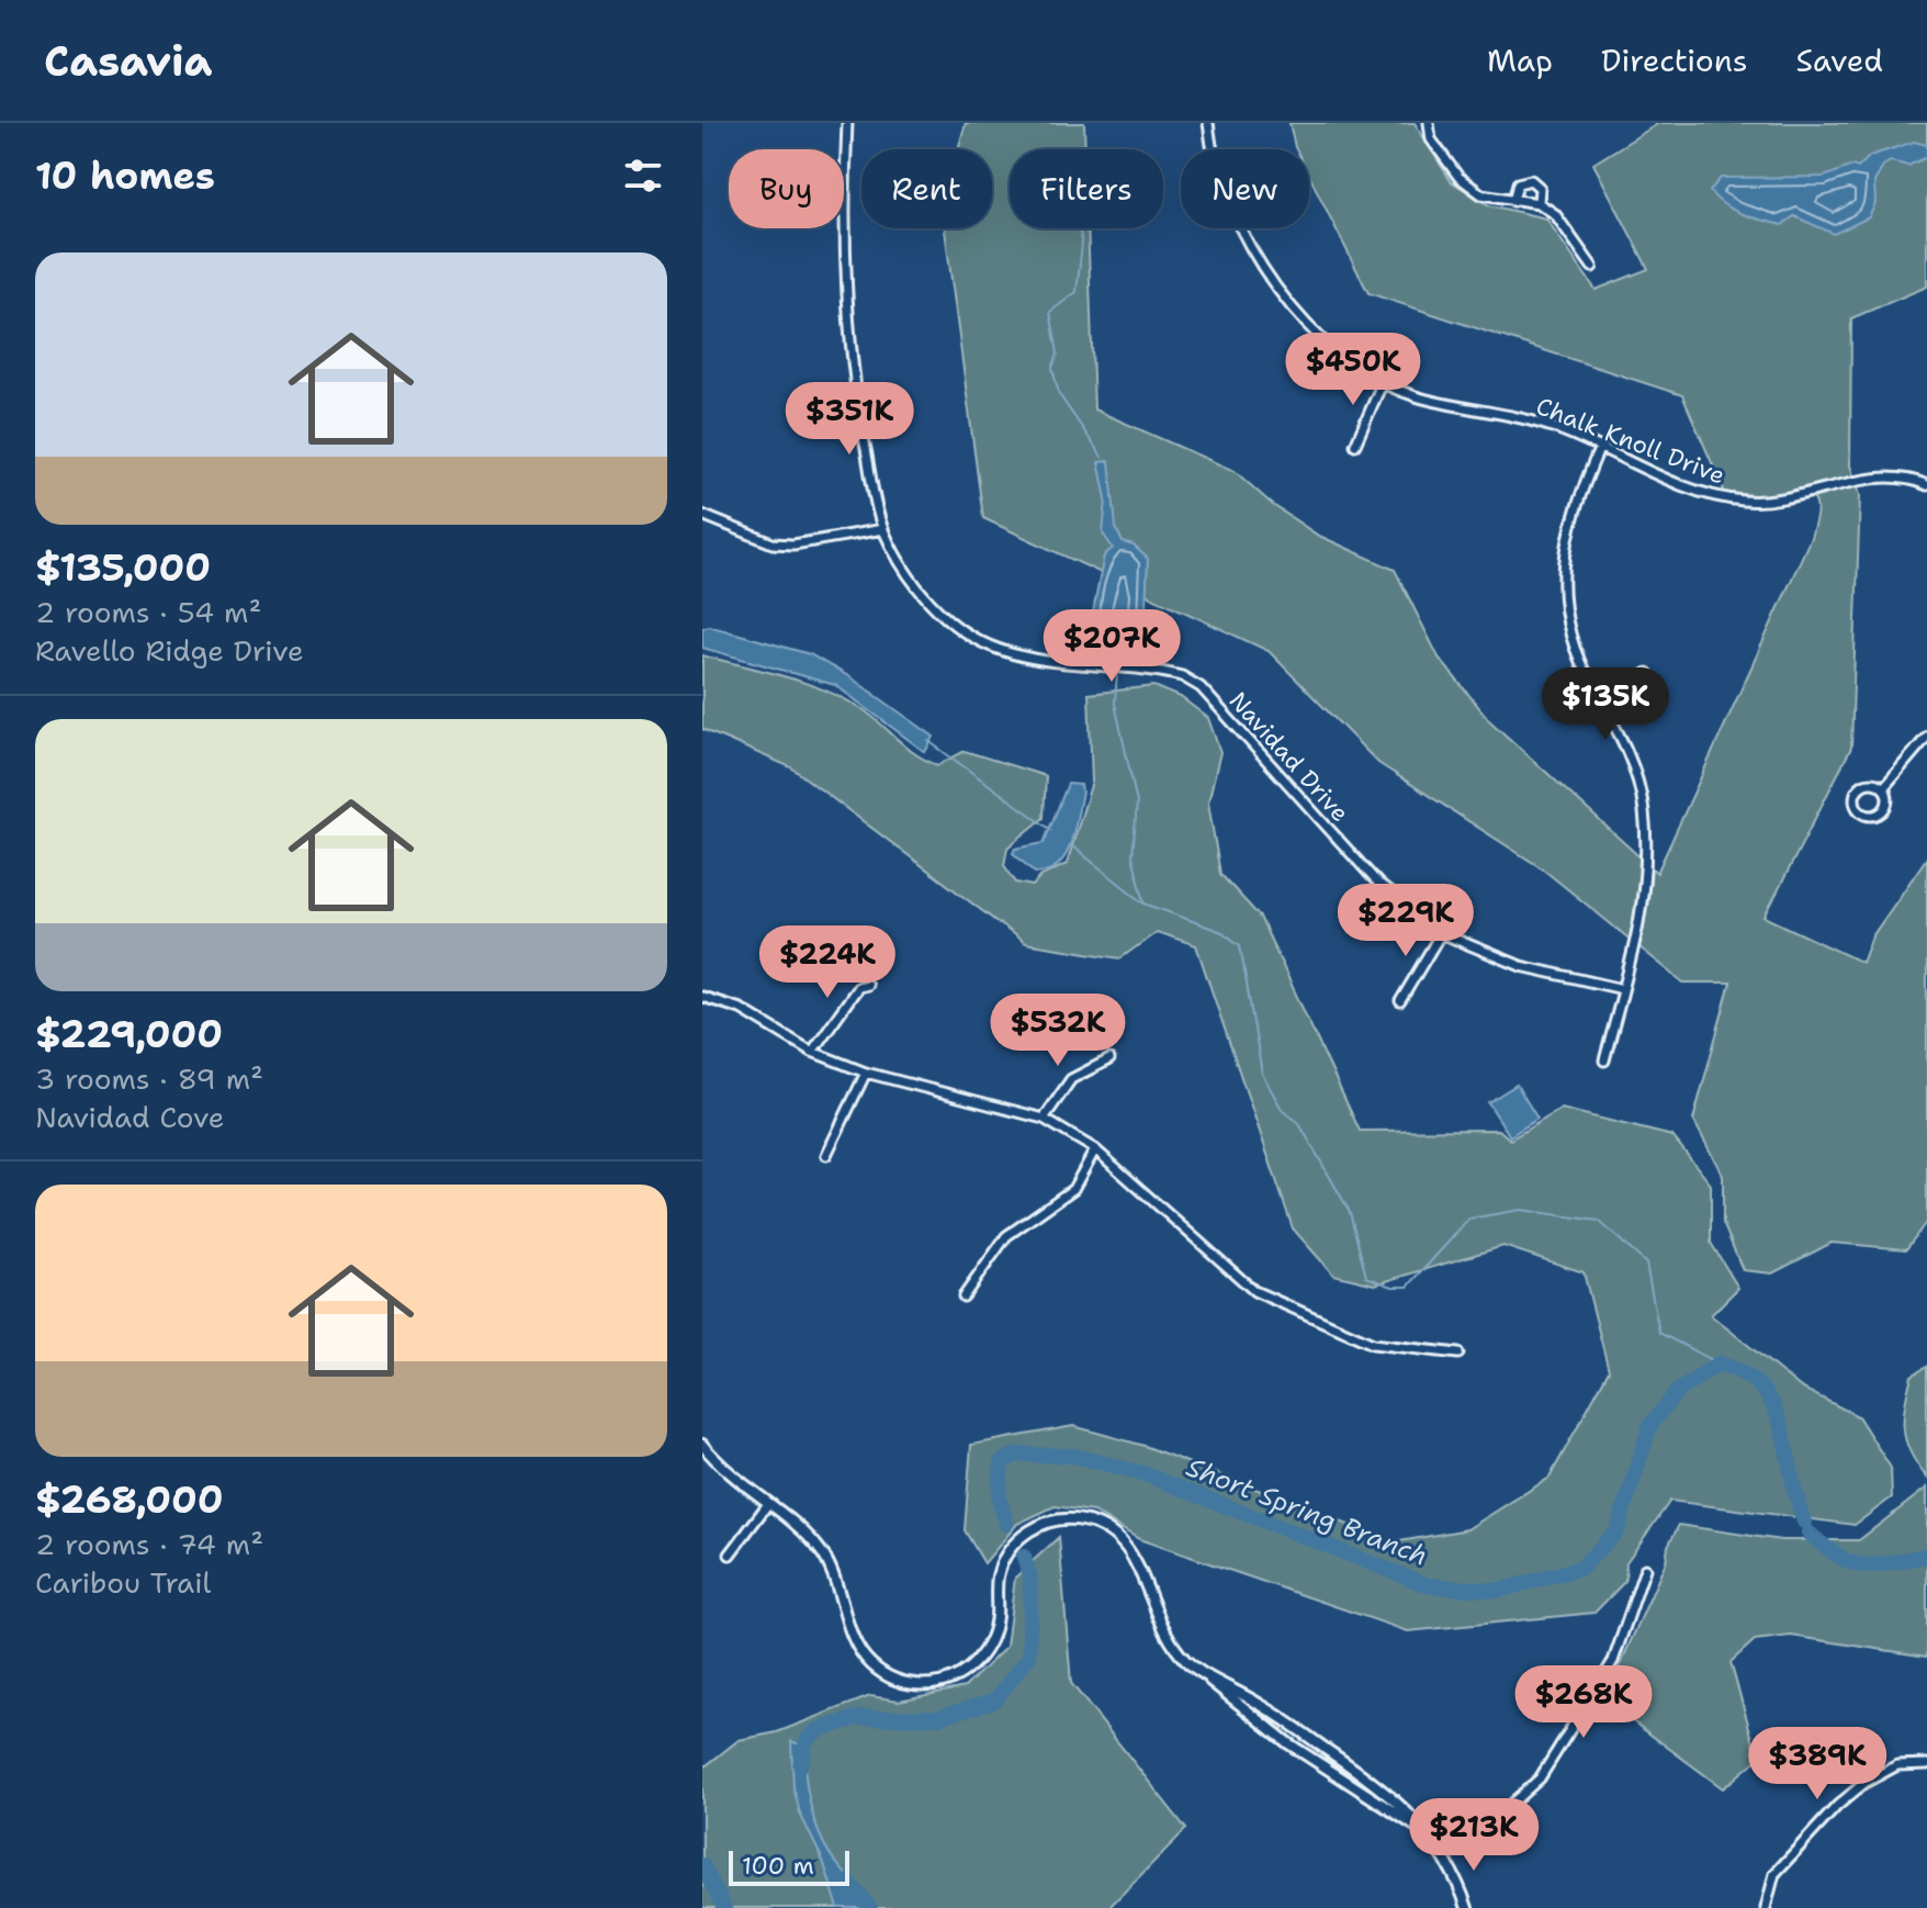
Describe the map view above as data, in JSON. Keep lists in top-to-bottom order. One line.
{"streets":{"street":["Chalk Knoll Drive","Navidad Drive"]},"water":["Short Spring Branch"],"scale_bar":"100 m","page":{"header":"Casavia","nav":["Map","Directions","Saved"],"heading":"10 homes","chip":["Buy","Rent","Filters","New"],"list":[{"name":"$135,000","note":"2 rooms · 54 m² · Ravello Ridge Drive"},{"name":"$229,000","note":"3 rooms · 89 m² · Navidad Cove"},{"name":"$268,000","note":"2 rooms · 74 m² · Caribou Trail"}],"price":["$450K","$351K","$207K","$135K","$229K","$224K","$532K","$268K","$389K","$213K"],"scale":"100 m"}}
